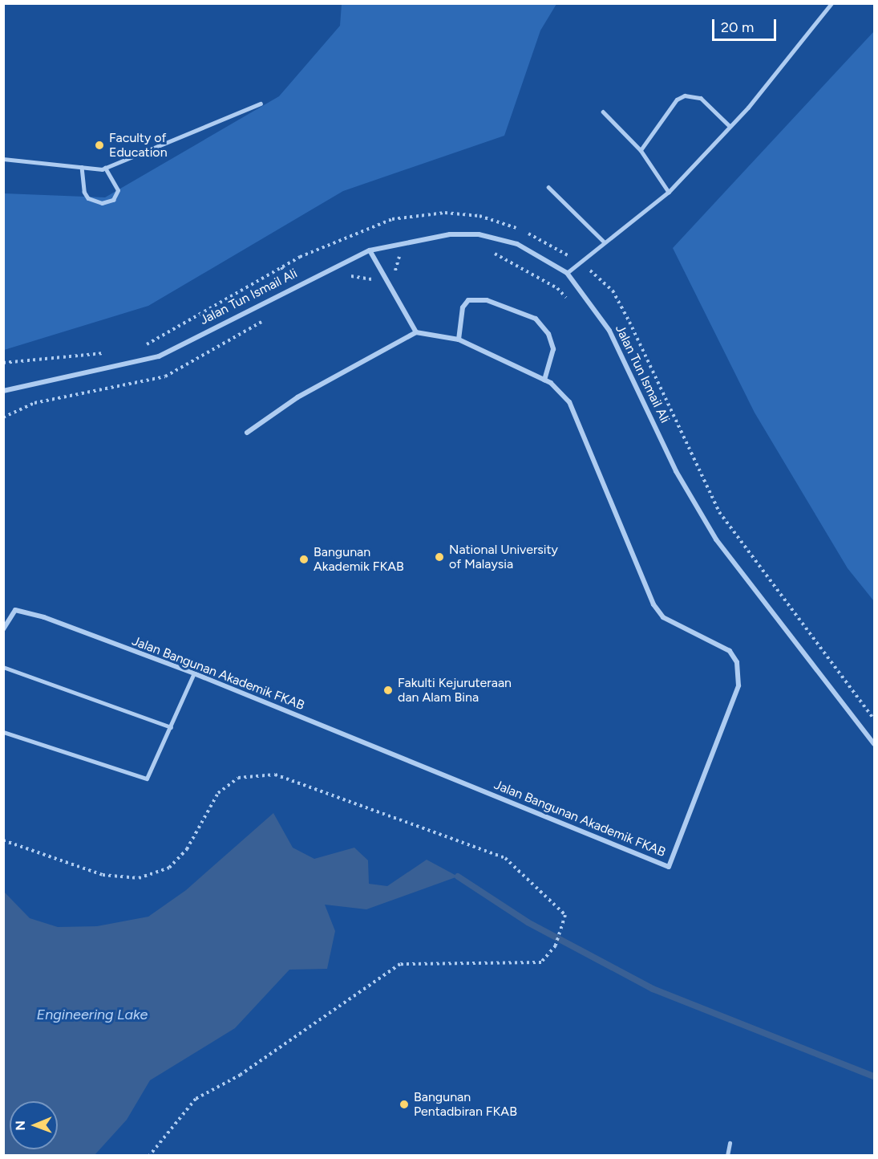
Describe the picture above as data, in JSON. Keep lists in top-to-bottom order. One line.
{"streets":{"street":["Jalan Tun Ismail Ali","Jalan Bangunan Akademik FKAB"]},"water":["Engineering Lake"],"places":["Faculty of Education","National University of Malaysia","Bangunan Akademik FKAB","Fakulti Kejuruteraan dan Alam Bina","Bangunan Pentadbiran FKAB"],"scale_bar":"20 m","north":"left"}
